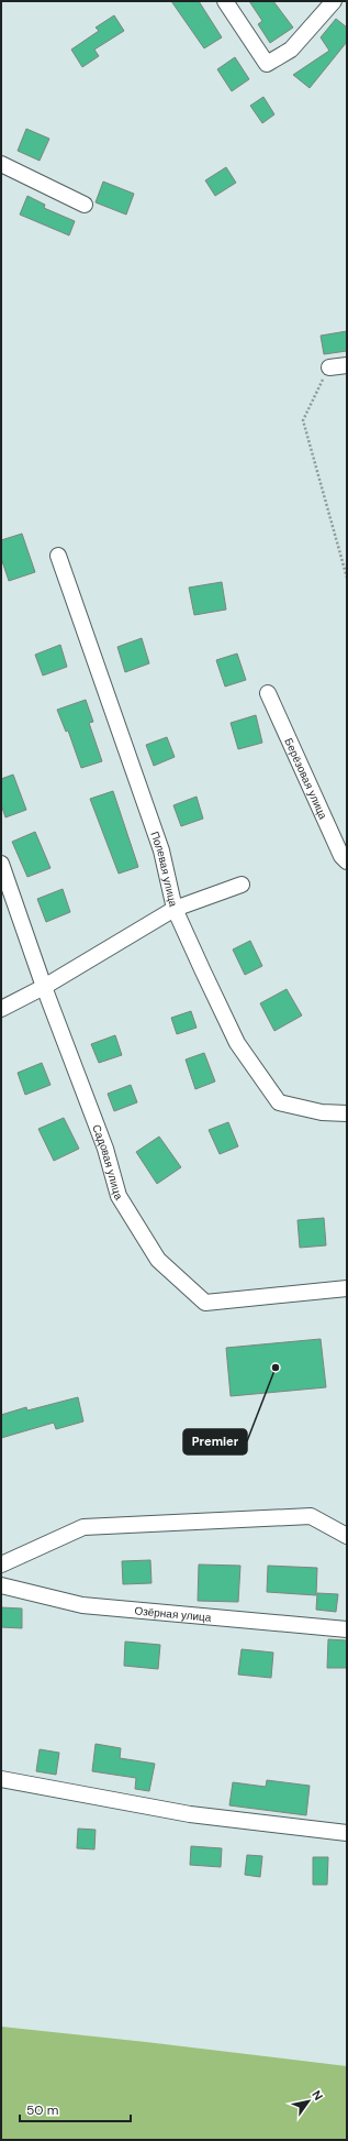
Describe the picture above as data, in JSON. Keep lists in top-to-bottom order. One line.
{"streets":{"street":["Берёзовая улица","Полевая улица","Садовая улица","Озёрная улица"]},"places":["Premier"],"scale_bar":"50 m","north":"top right"}
